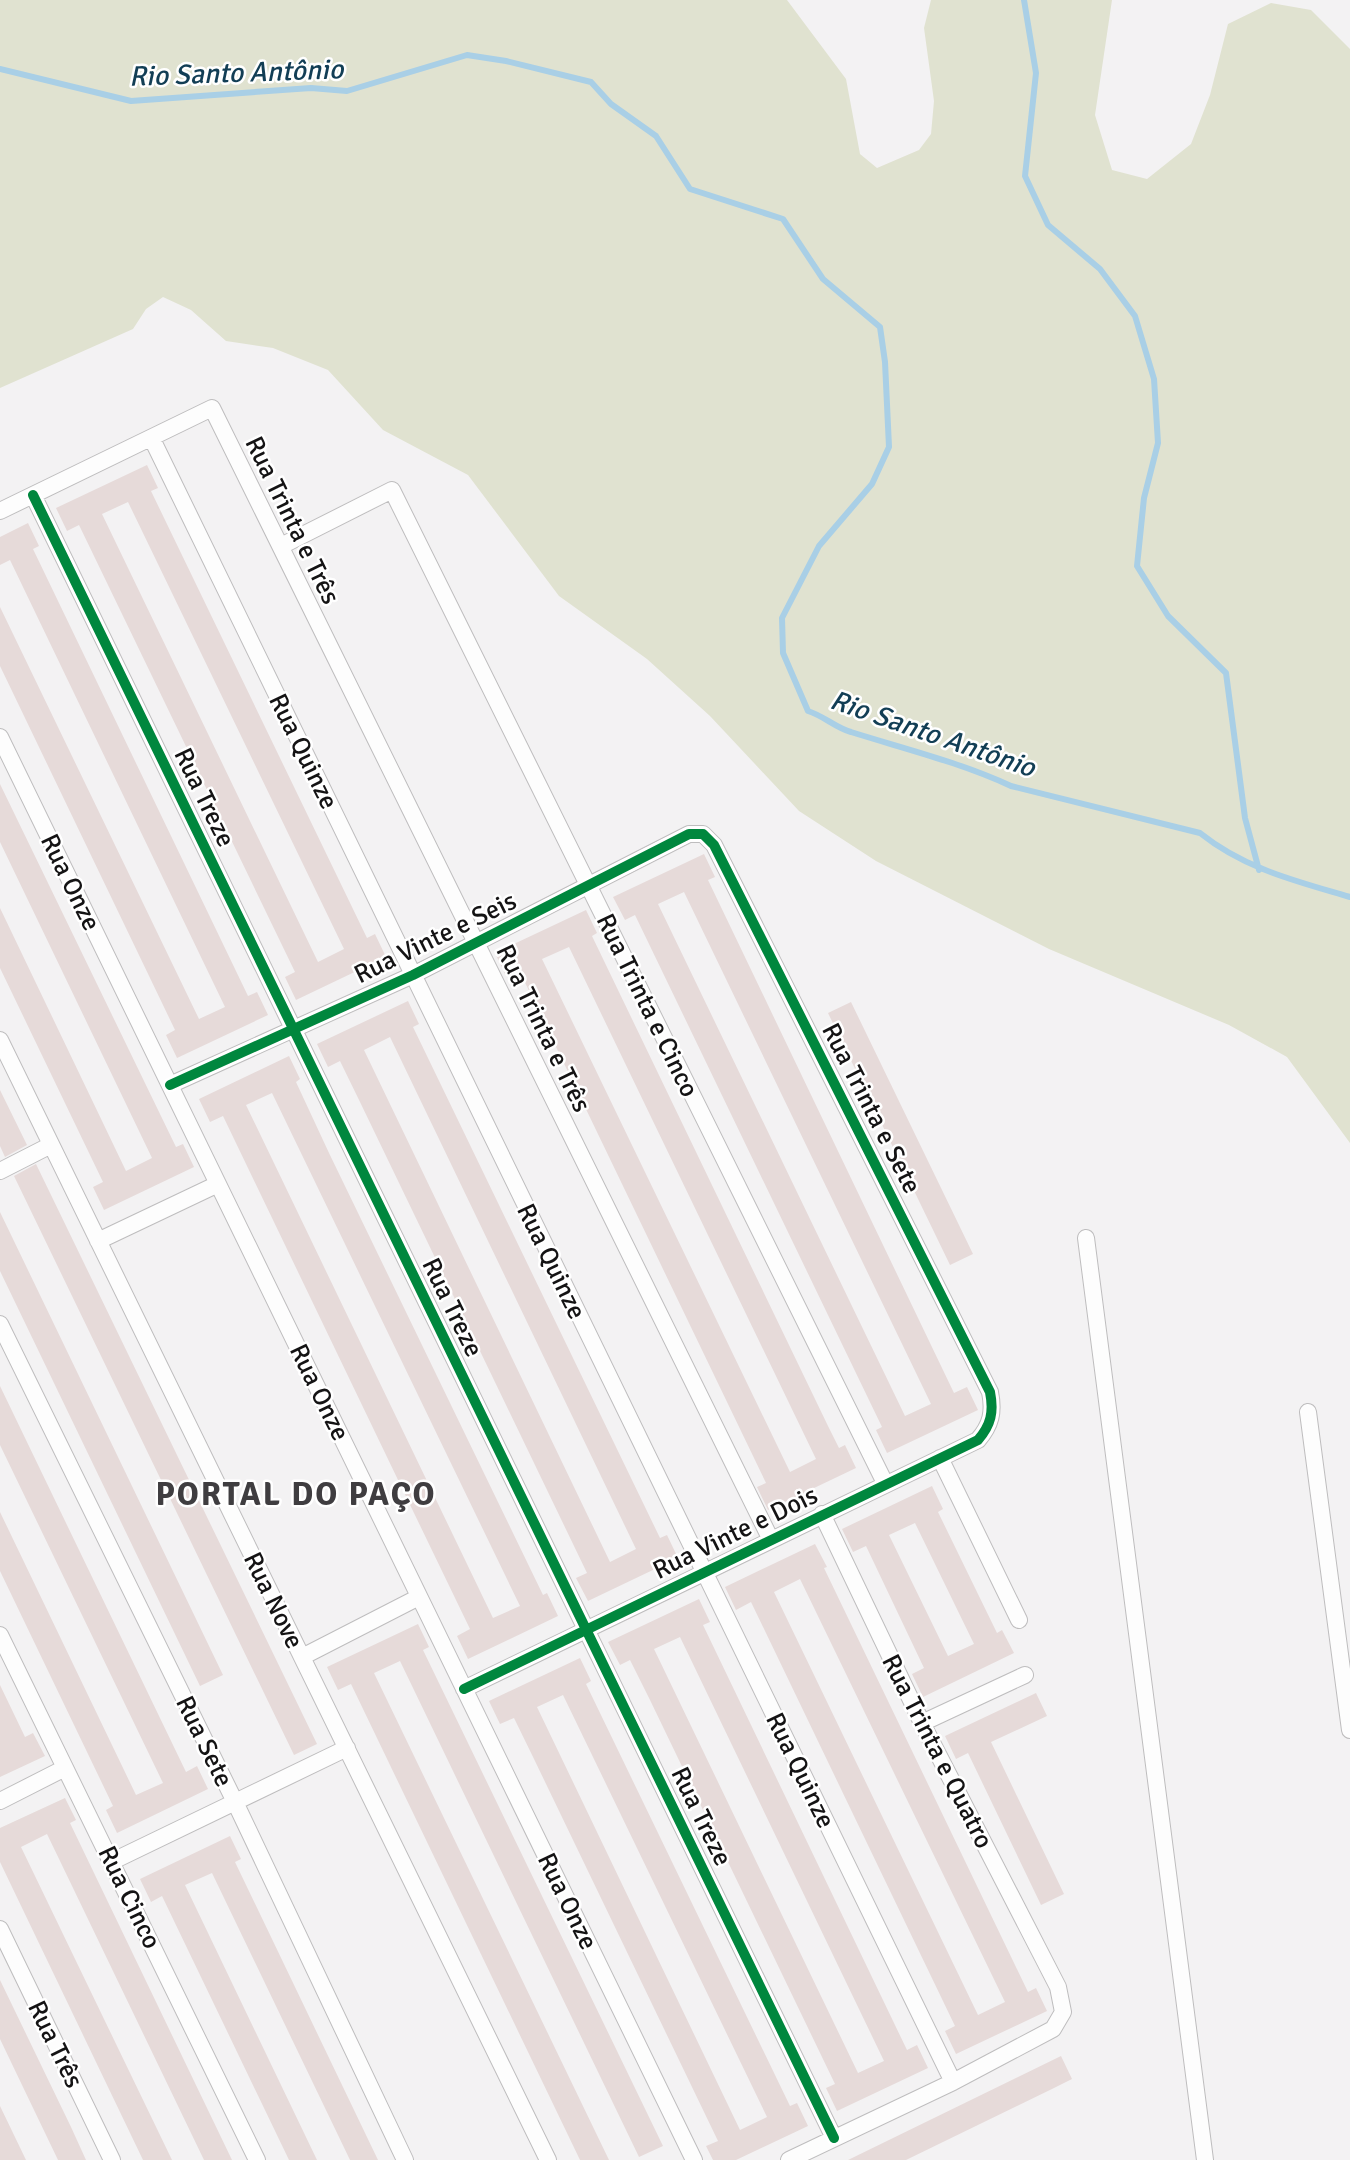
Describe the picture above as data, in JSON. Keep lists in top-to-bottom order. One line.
{"streets":{"street":["Rua Trinta e Três","Rua Quinze","Rua Treze","Rua Onze","Rua Vinte e Seis","Rua Trinta e Cinco","Rua Trinta e Sete","Rua Vinte e Dois","Rua Nove","Rua Sete","Rua Trinta e Quatro","Rua Cinco","Rua Três"]},"crossings":[["Rua Trinta e Três","Rua Quinze"],["Rua Trinta e Três","Rua Vinte e Seis"],["Rua Trinta e Três","Rua Trinta e Cinco"],["Rua Trinta e Três","Rua Vinte e Dois"],["Rua Quinze","Rua Vinte e Seis"],["Rua Quinze","Rua Vinte e Dois"],["Rua Quinze","Rua Trinta e Quatro"],["Rua Treze","Rua Vinte e Seis"],["Rua Treze","Rua Vinte e Dois"],["Rua Onze","Rua Vinte e Seis"],["Rua Onze","Rua Vinte e Dois"],["Rua Vinte e Seis","Rua Trinta e Cinco"],["Rua Vinte e Seis","Rua Trinta e Sete"],["Rua Trinta e Cinco","Rua Vinte e Dois"],["Rua Trinta e Sete","Rua Vinte e Dois"],["Rua Vinte e Dois","Rua Trinta e Quatro"]],"districts":["PORTAL DO PAÇO"],"water":["Rio Santo Antônio"]}
